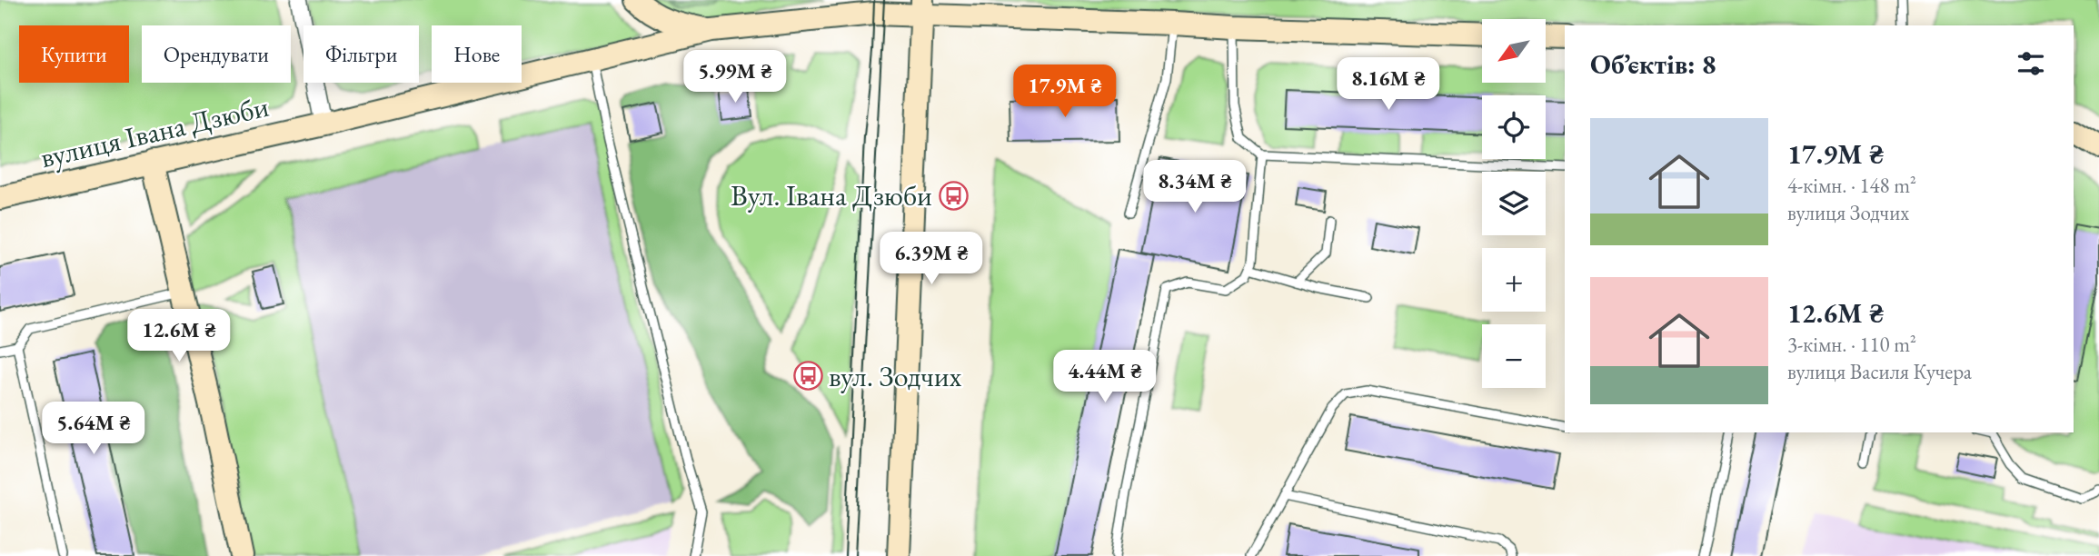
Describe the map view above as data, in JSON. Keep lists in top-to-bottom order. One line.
{"streets":{"main road":["вулиця Івана Дзюби"]},"places":{"bus stop":["Вул. Івана Дзюби","вул. Зодчих"]},"north":"bottom left","page":{"map_buttons":["+","−"],"chip":["Купити","Орендувати","Фільтри","Нове"],"heading":"Об’єктів: 8","price":["5.99M ₴","8.16M ₴","17.9M ₴","8.34M ₴","6.39M ₴","12.6M ₴","4.44M ₴","5.64M ₴"],"list":[{"name":"17.9M ₴","note":"4-кімн. · 148 m² · вулиця Зодчих"},{"name":"12.6M ₴","note":"3-кімн. · 110 m² · вулиця Василя Кучера"}]}}
